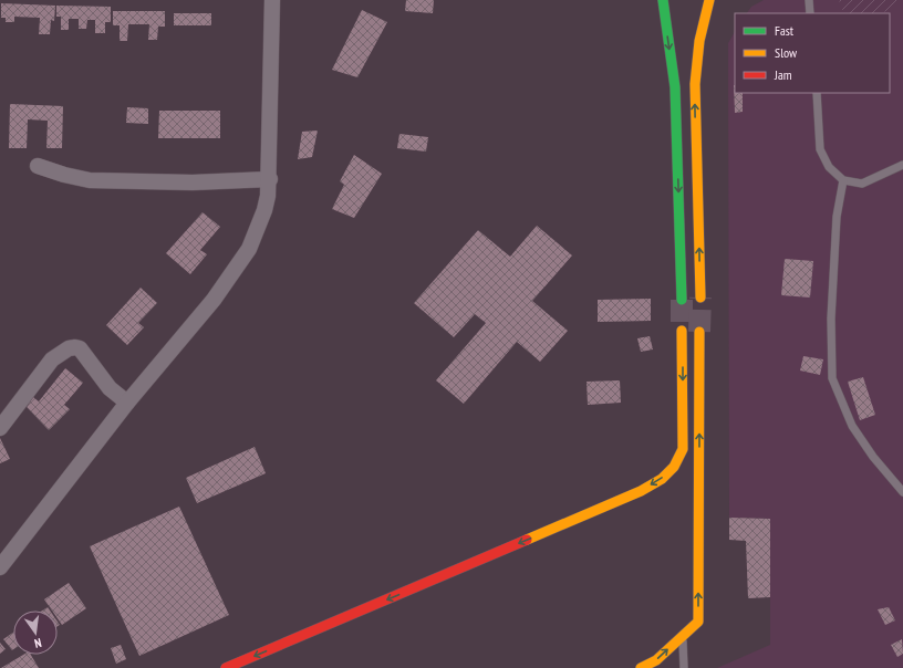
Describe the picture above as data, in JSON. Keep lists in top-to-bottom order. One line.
{"legend":["Fast","Slow","Jam"],"north":"bottom"}
